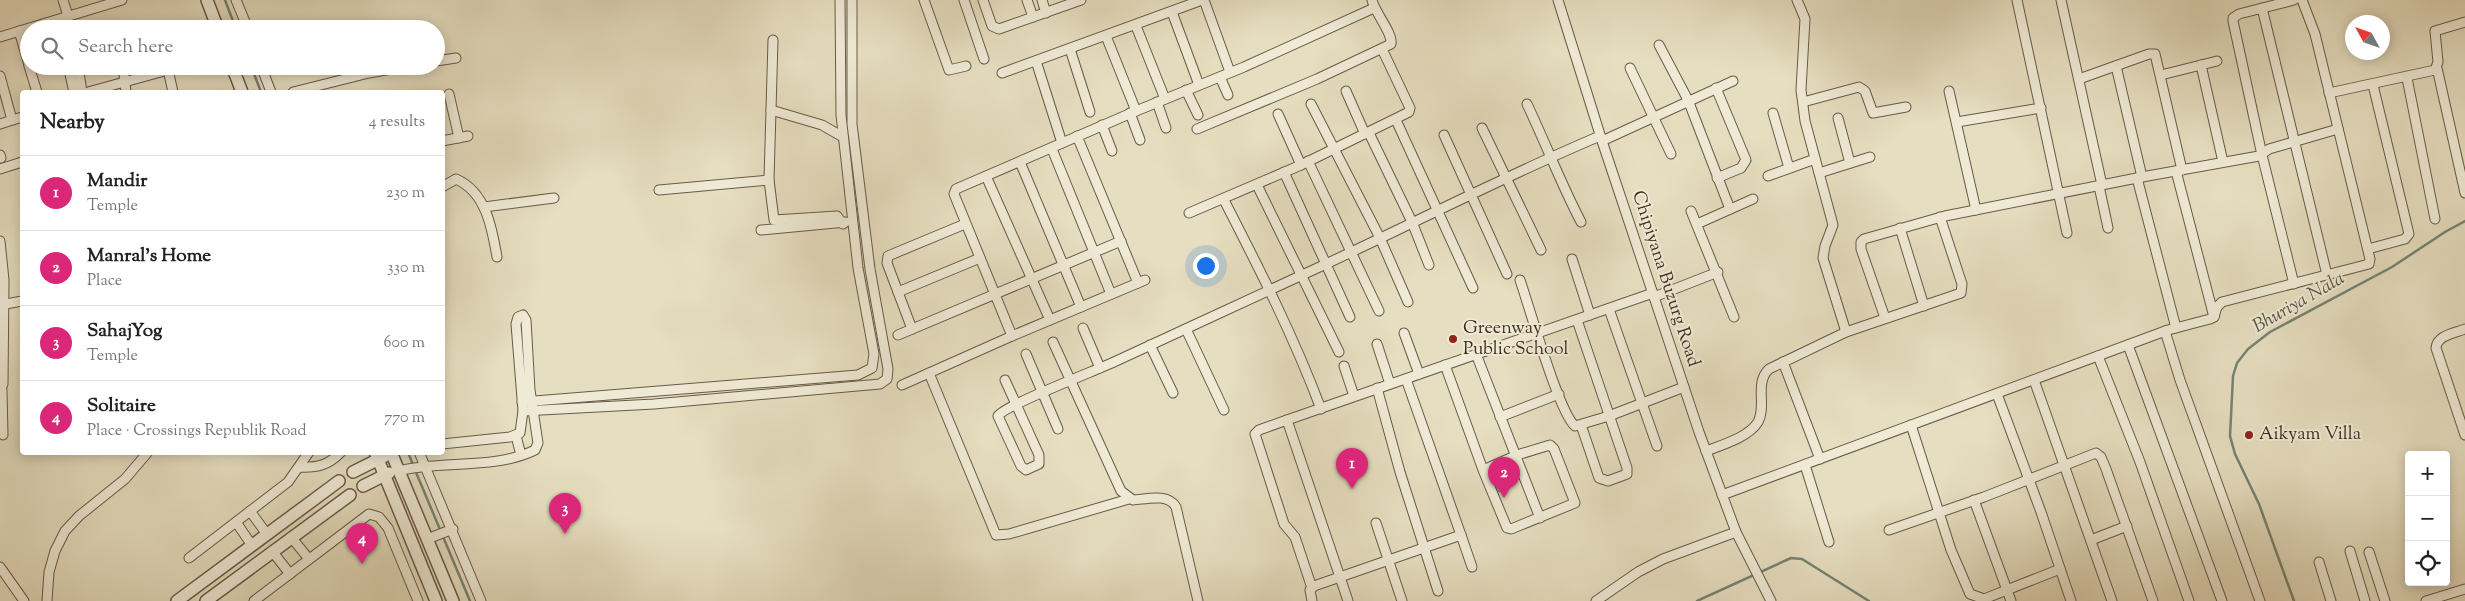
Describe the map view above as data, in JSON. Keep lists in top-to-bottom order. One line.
{"streets":{"street":["Chipiyana Buzurg Road"]},"water":["Bhuriya Nala"],"places":["Greenway Public School","Aikyam Villa"],"north":"top left","page":{"search":"Search here","heading":["Nearby","4 results"],"list":[{"mark":"1","name":"Mandir","note":"Temple","value":"230 m"},{"mark":"2","name":"Manral's Home","note":"Place","value":"330 m"},{"mark":"3","name":"SahajYog","note":"Temple","value":"600 m"},{"mark":"4","name":"Solitaire","note":"Place · Crossings Republik Road","value":"770 m"}],"pins":["1","2","3","4"],"map_buttons":["+","−"]}}
